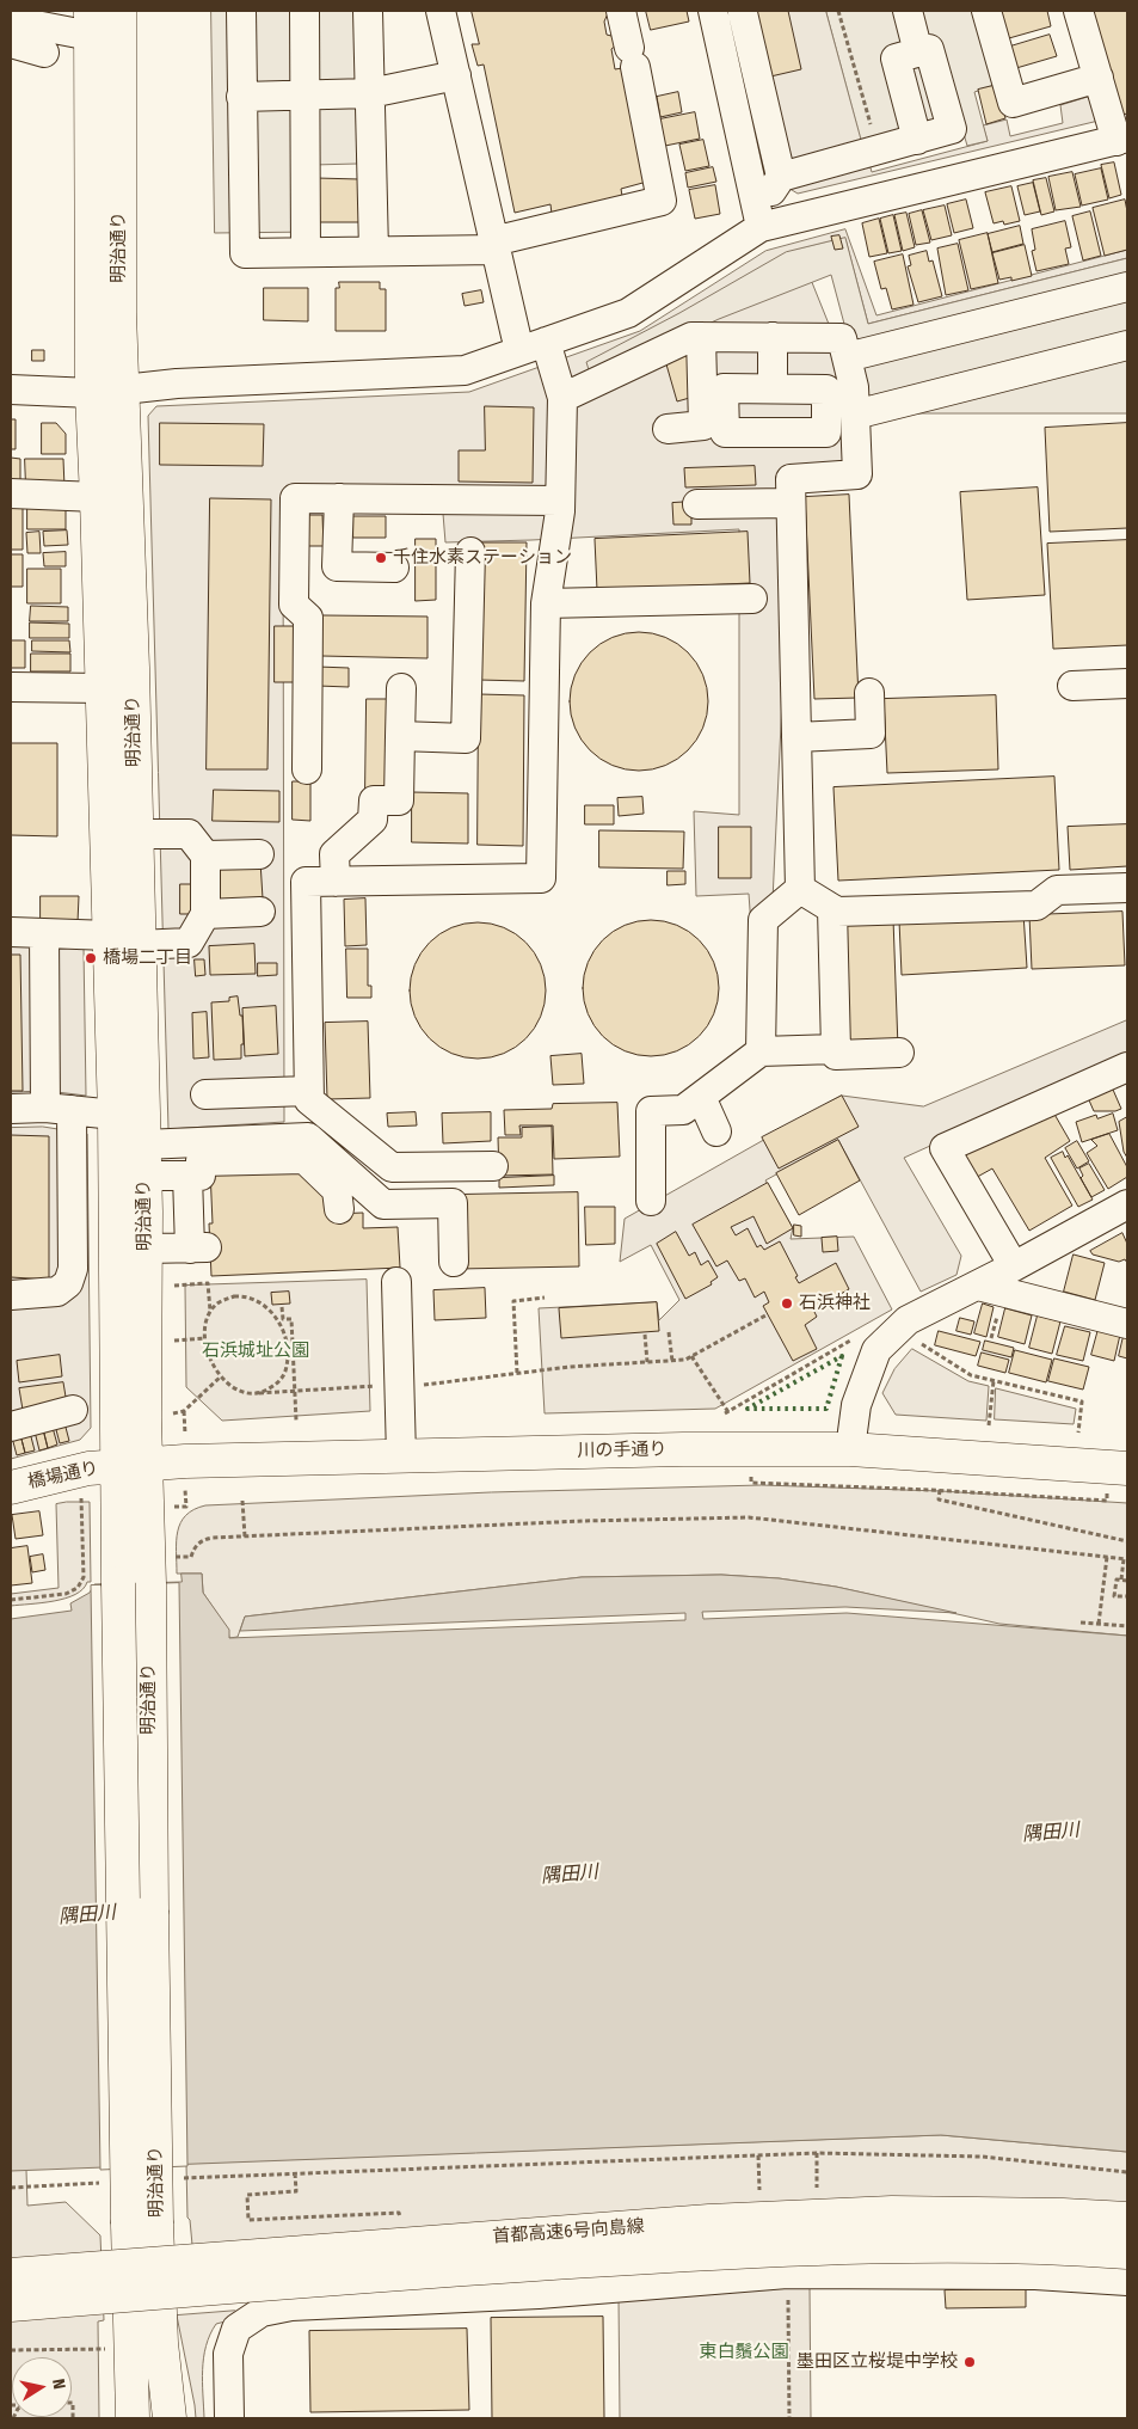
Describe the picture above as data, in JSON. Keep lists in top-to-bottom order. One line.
{"streets":{"main road":["明治通り","川の手通り","橋場通り","首都高速6号向島線"]},"crossings":[["明治通り","川の手通り"],["明治通り","橋場通り"],["川の手通り","橋場通り"]],"water":["隅田川"],"parks":["石浜城址公園","東白鬚公園"],"places":["千住水素ステーション","橋場二丁目","石浜神社","墨田区立桜堤中学校"],"north":"right"}
